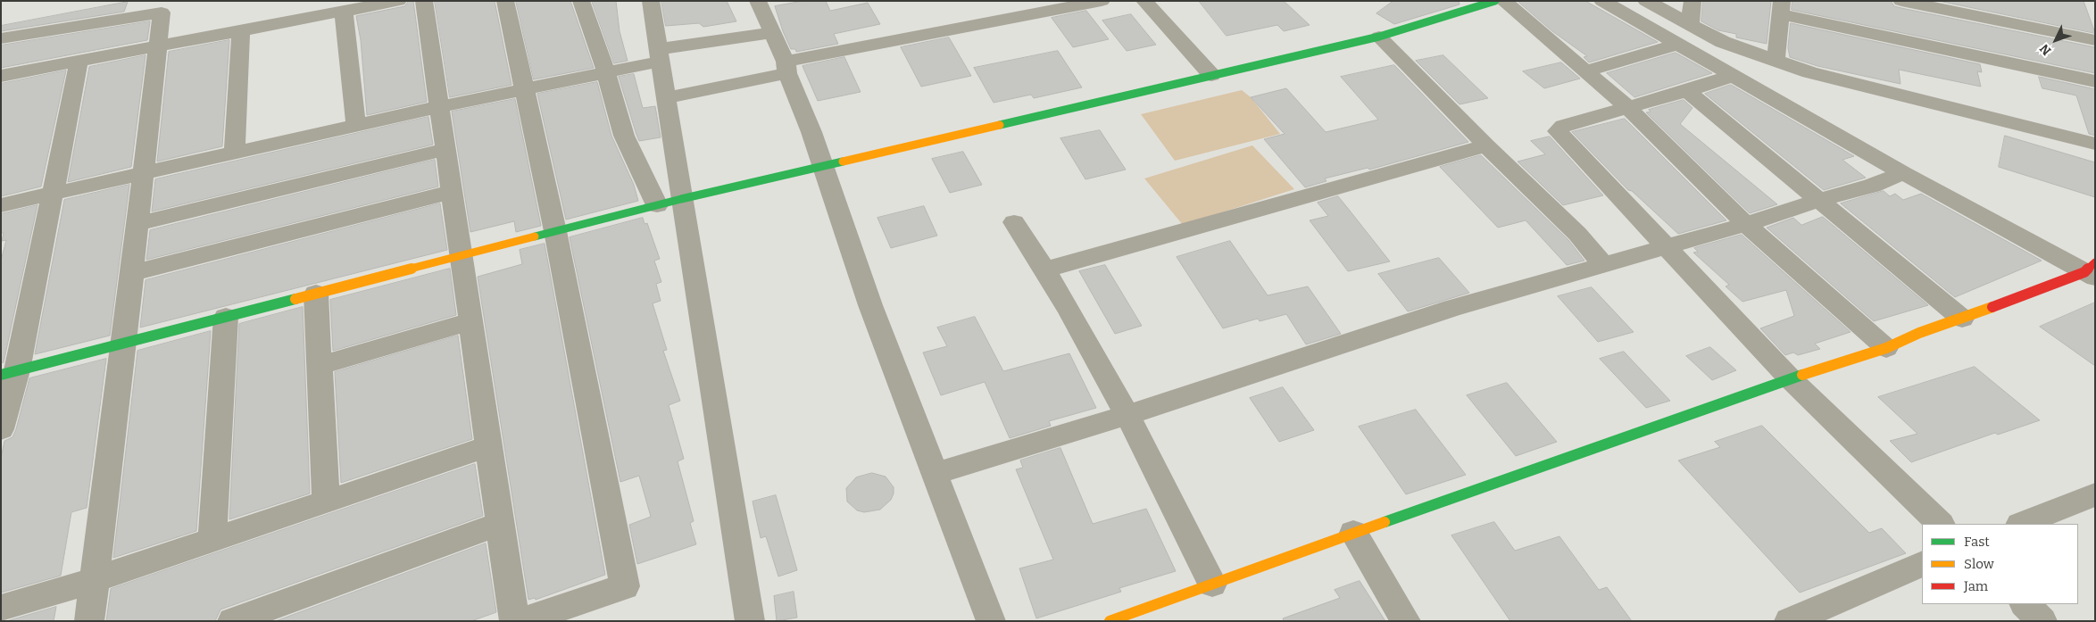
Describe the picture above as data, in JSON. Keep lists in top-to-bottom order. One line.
{"legend":["Fast","Slow","Jam"],"north":"bottom left"}
